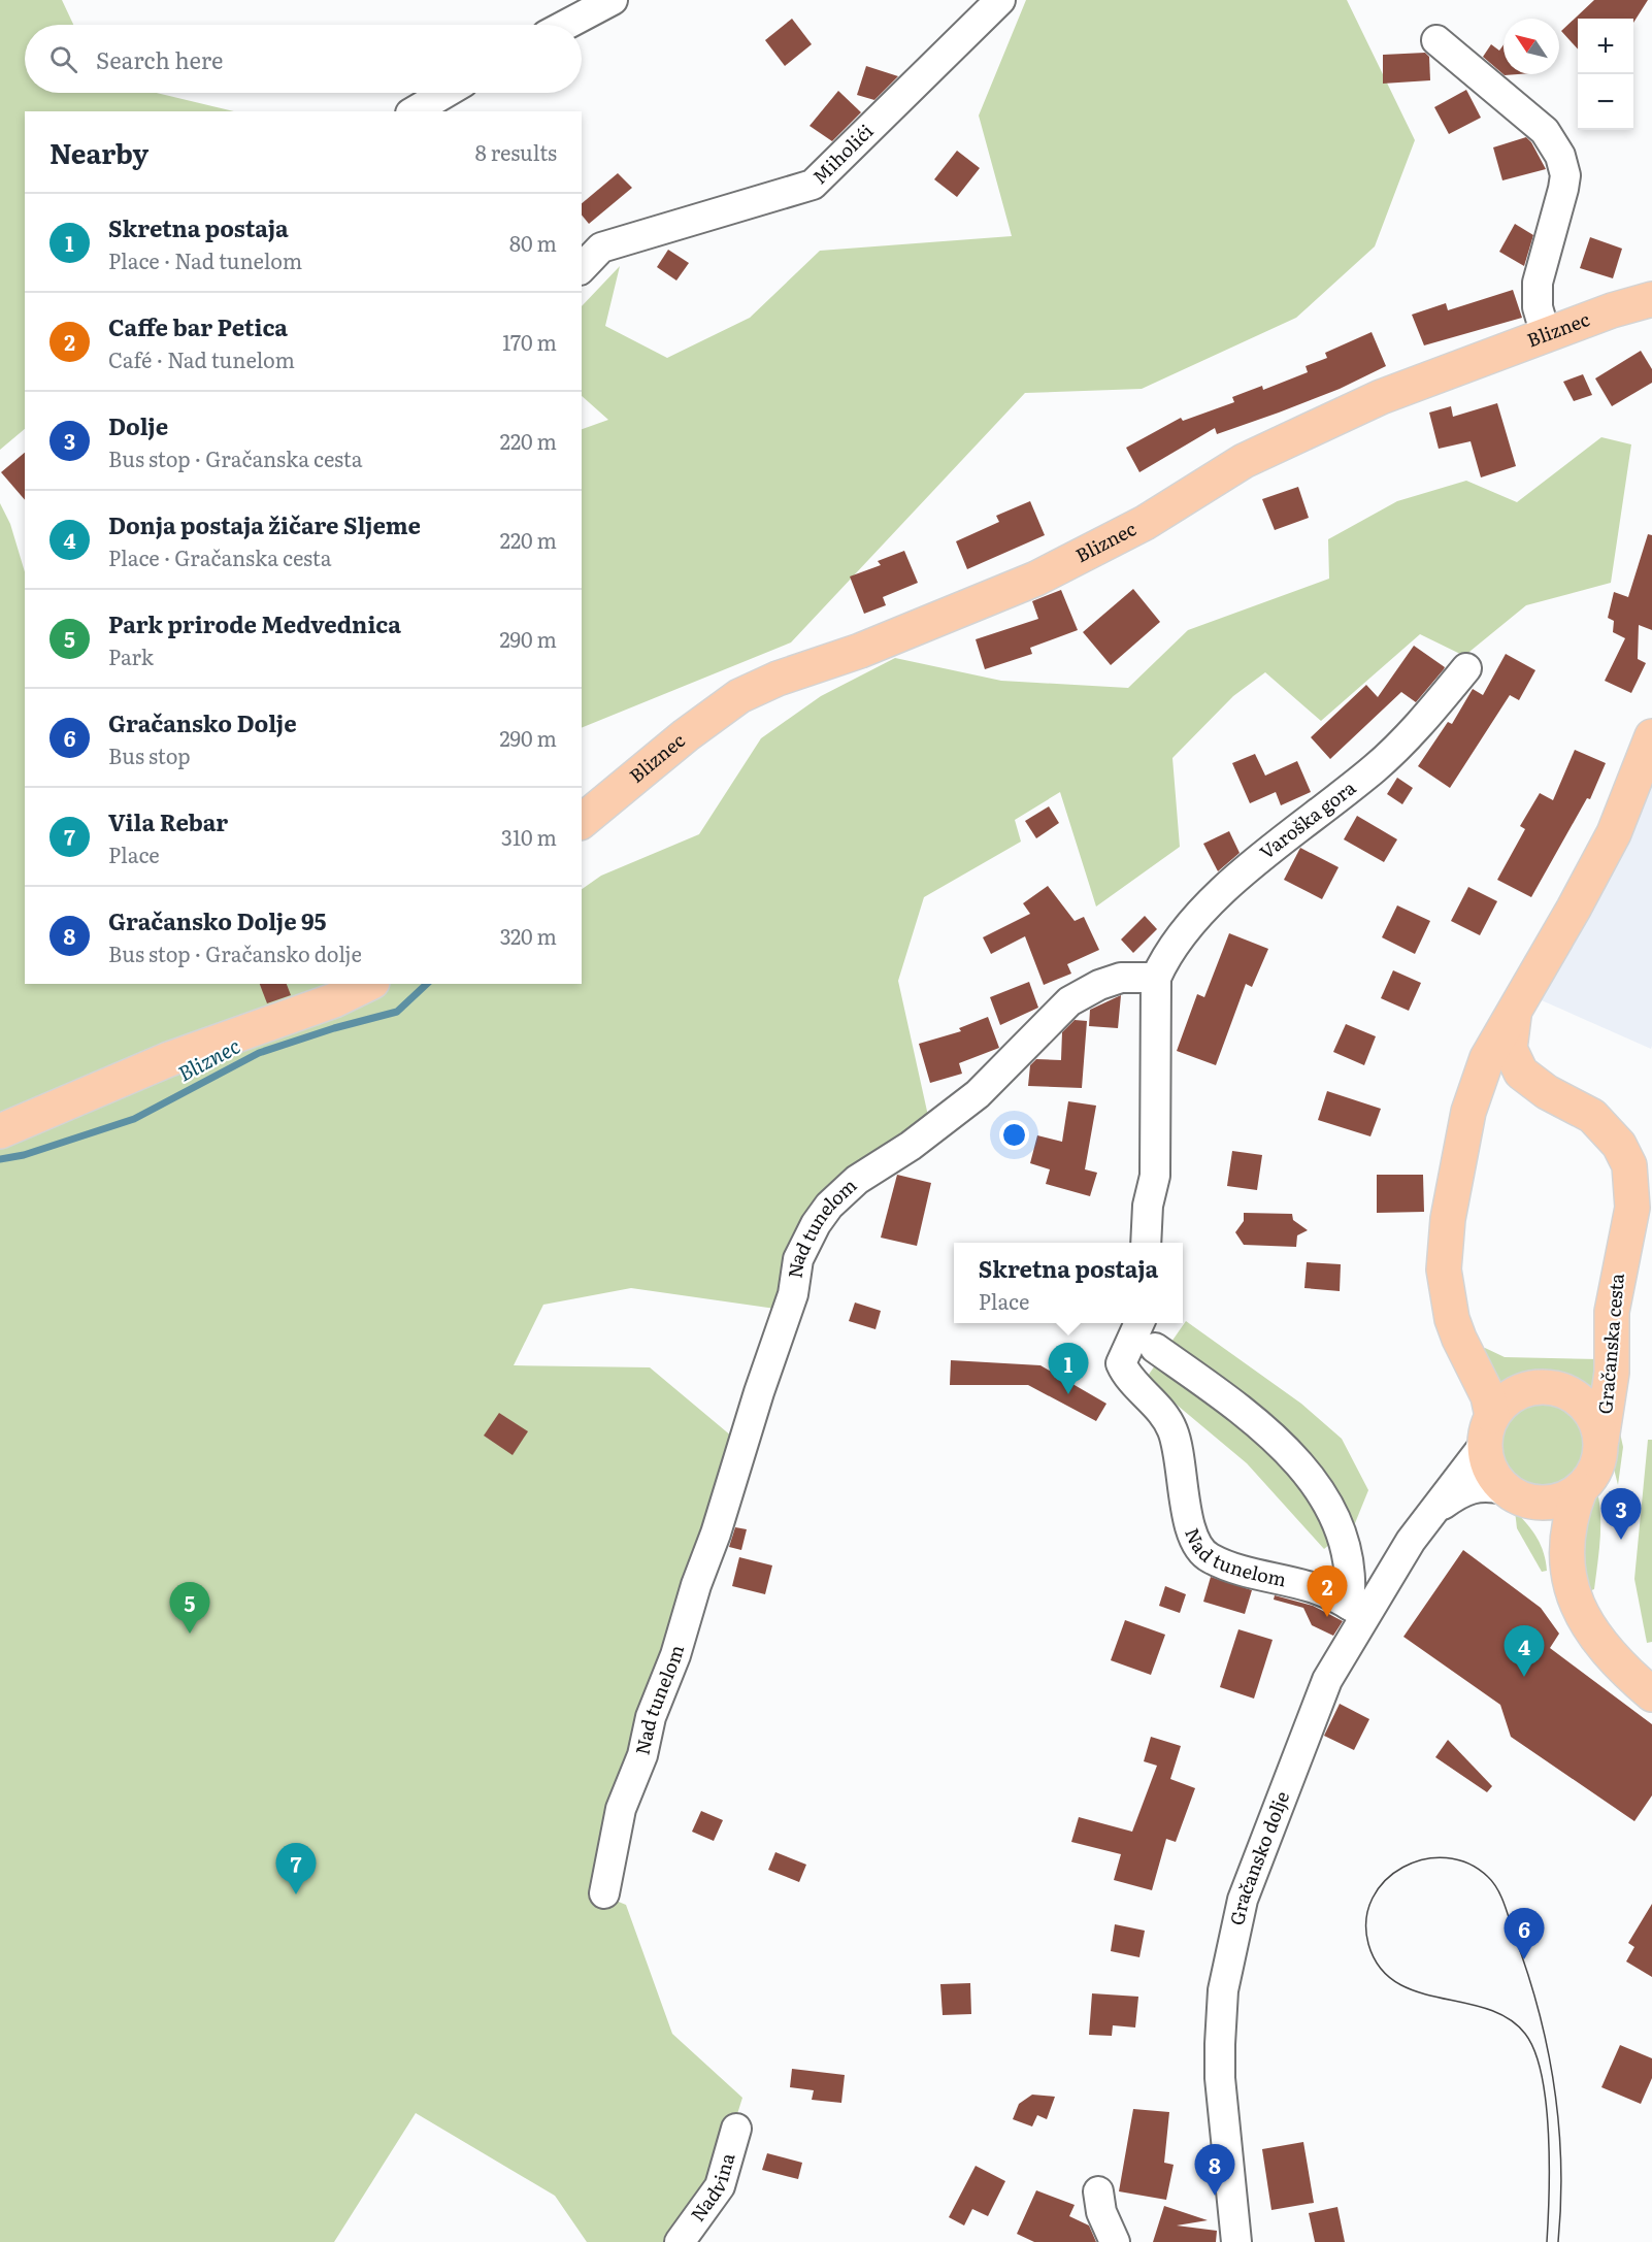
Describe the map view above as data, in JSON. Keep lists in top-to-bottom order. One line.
{"streets":{"main road":["Bliznec","Gračanska cesta"],"street":["Miholići","Varoška gora","Nad tunelom","Gračansko dolje","Nadvina"]},"crossings":[["Varoška gora","Nad tunelom"],["Nad tunelom","Gračansko dolje"],["Gračanska cesta","Gračansko dolje"]],"water":["Bliznec"],"north":"top left","page":{"map_buttons":["+","−"],"search":"Search here","heading":["Nearby","8 results"],"list":[{"mark":"1","name":"Skretna postaja","note":"Place · Nad tunelom","value":"80 m"},{"mark":"2","name":"Caffe bar Petica","note":"Café · Nad tunelom","value":"170 m"},{"mark":"3","name":"Dolje","note":"Bus stop · Gračanska cesta","value":"220 m"},{"mark":"4","name":"Donja postaja žičare Sljeme","note":"Place · Gračanska cesta","value":"220 m"},{"mark":"5","name":"Park prirode Medvednica","note":"Park","value":"290 m"},{"mark":"6","name":"Gračansko Dolje","note":"Bus stop","value":"290 m"},{"mark":"7","name":"Vila Rebar","note":"Place","value":"310 m"},{"mark":"8","name":"Gračansko Dolje 95","note":"Bus stop · Gračansko dolje","value":"320 m"}],"popup":["Skretna postaja","Place"],"pins":["1","3","2","5","4","7","6","8"]}}
